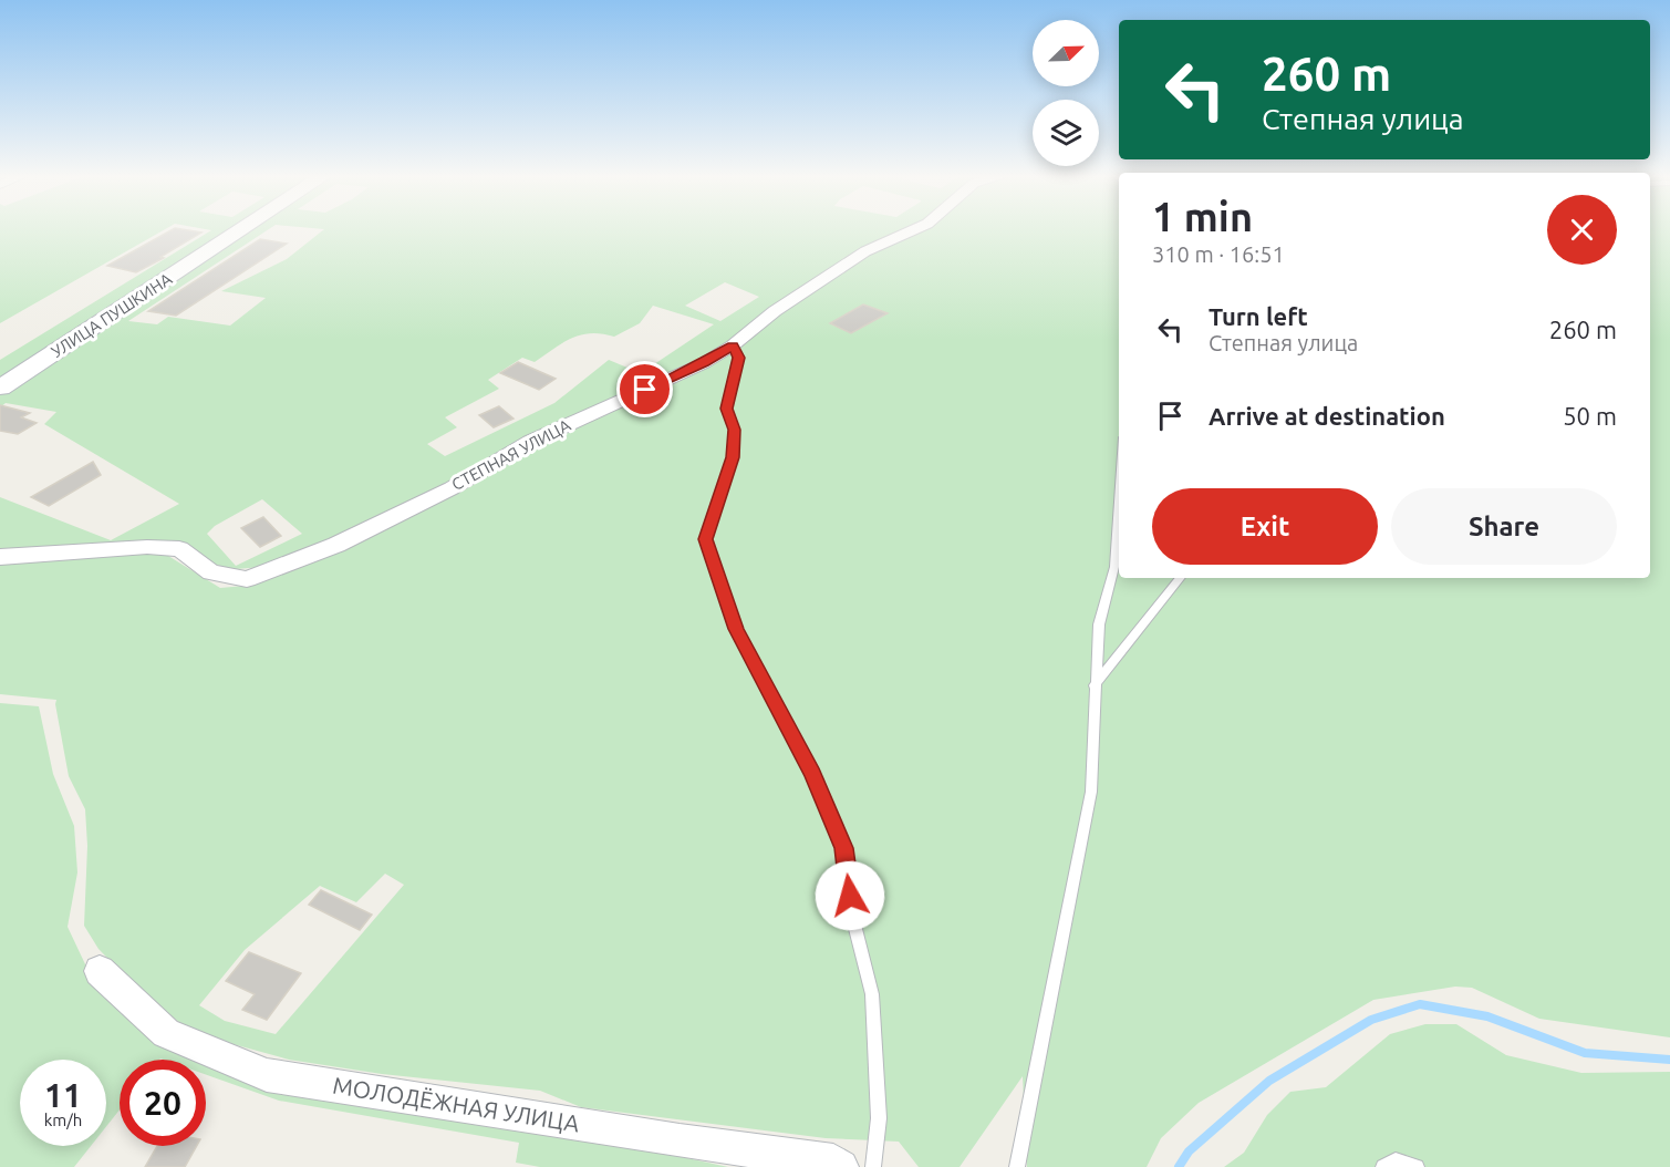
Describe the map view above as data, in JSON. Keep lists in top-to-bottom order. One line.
{"streets":{"street":["УЛИЦА ПУШКИНА","СТЕПНАЯ УЛИЦА","МОЛОДЁЖНАЯ УЛИЦА"]},"north":"top right","page":{"turn":["260 m","Степная улица"],"heading":["1 min","310 m · 16:51"],"list":[{"name":"Turn left","note":"Степная улица","value":"260 m"},{"name":"Arrive at destination","value":"50 m"}],"buttons":["Exit","Share"],"speed":"11 km/h","limit":"20"}}
